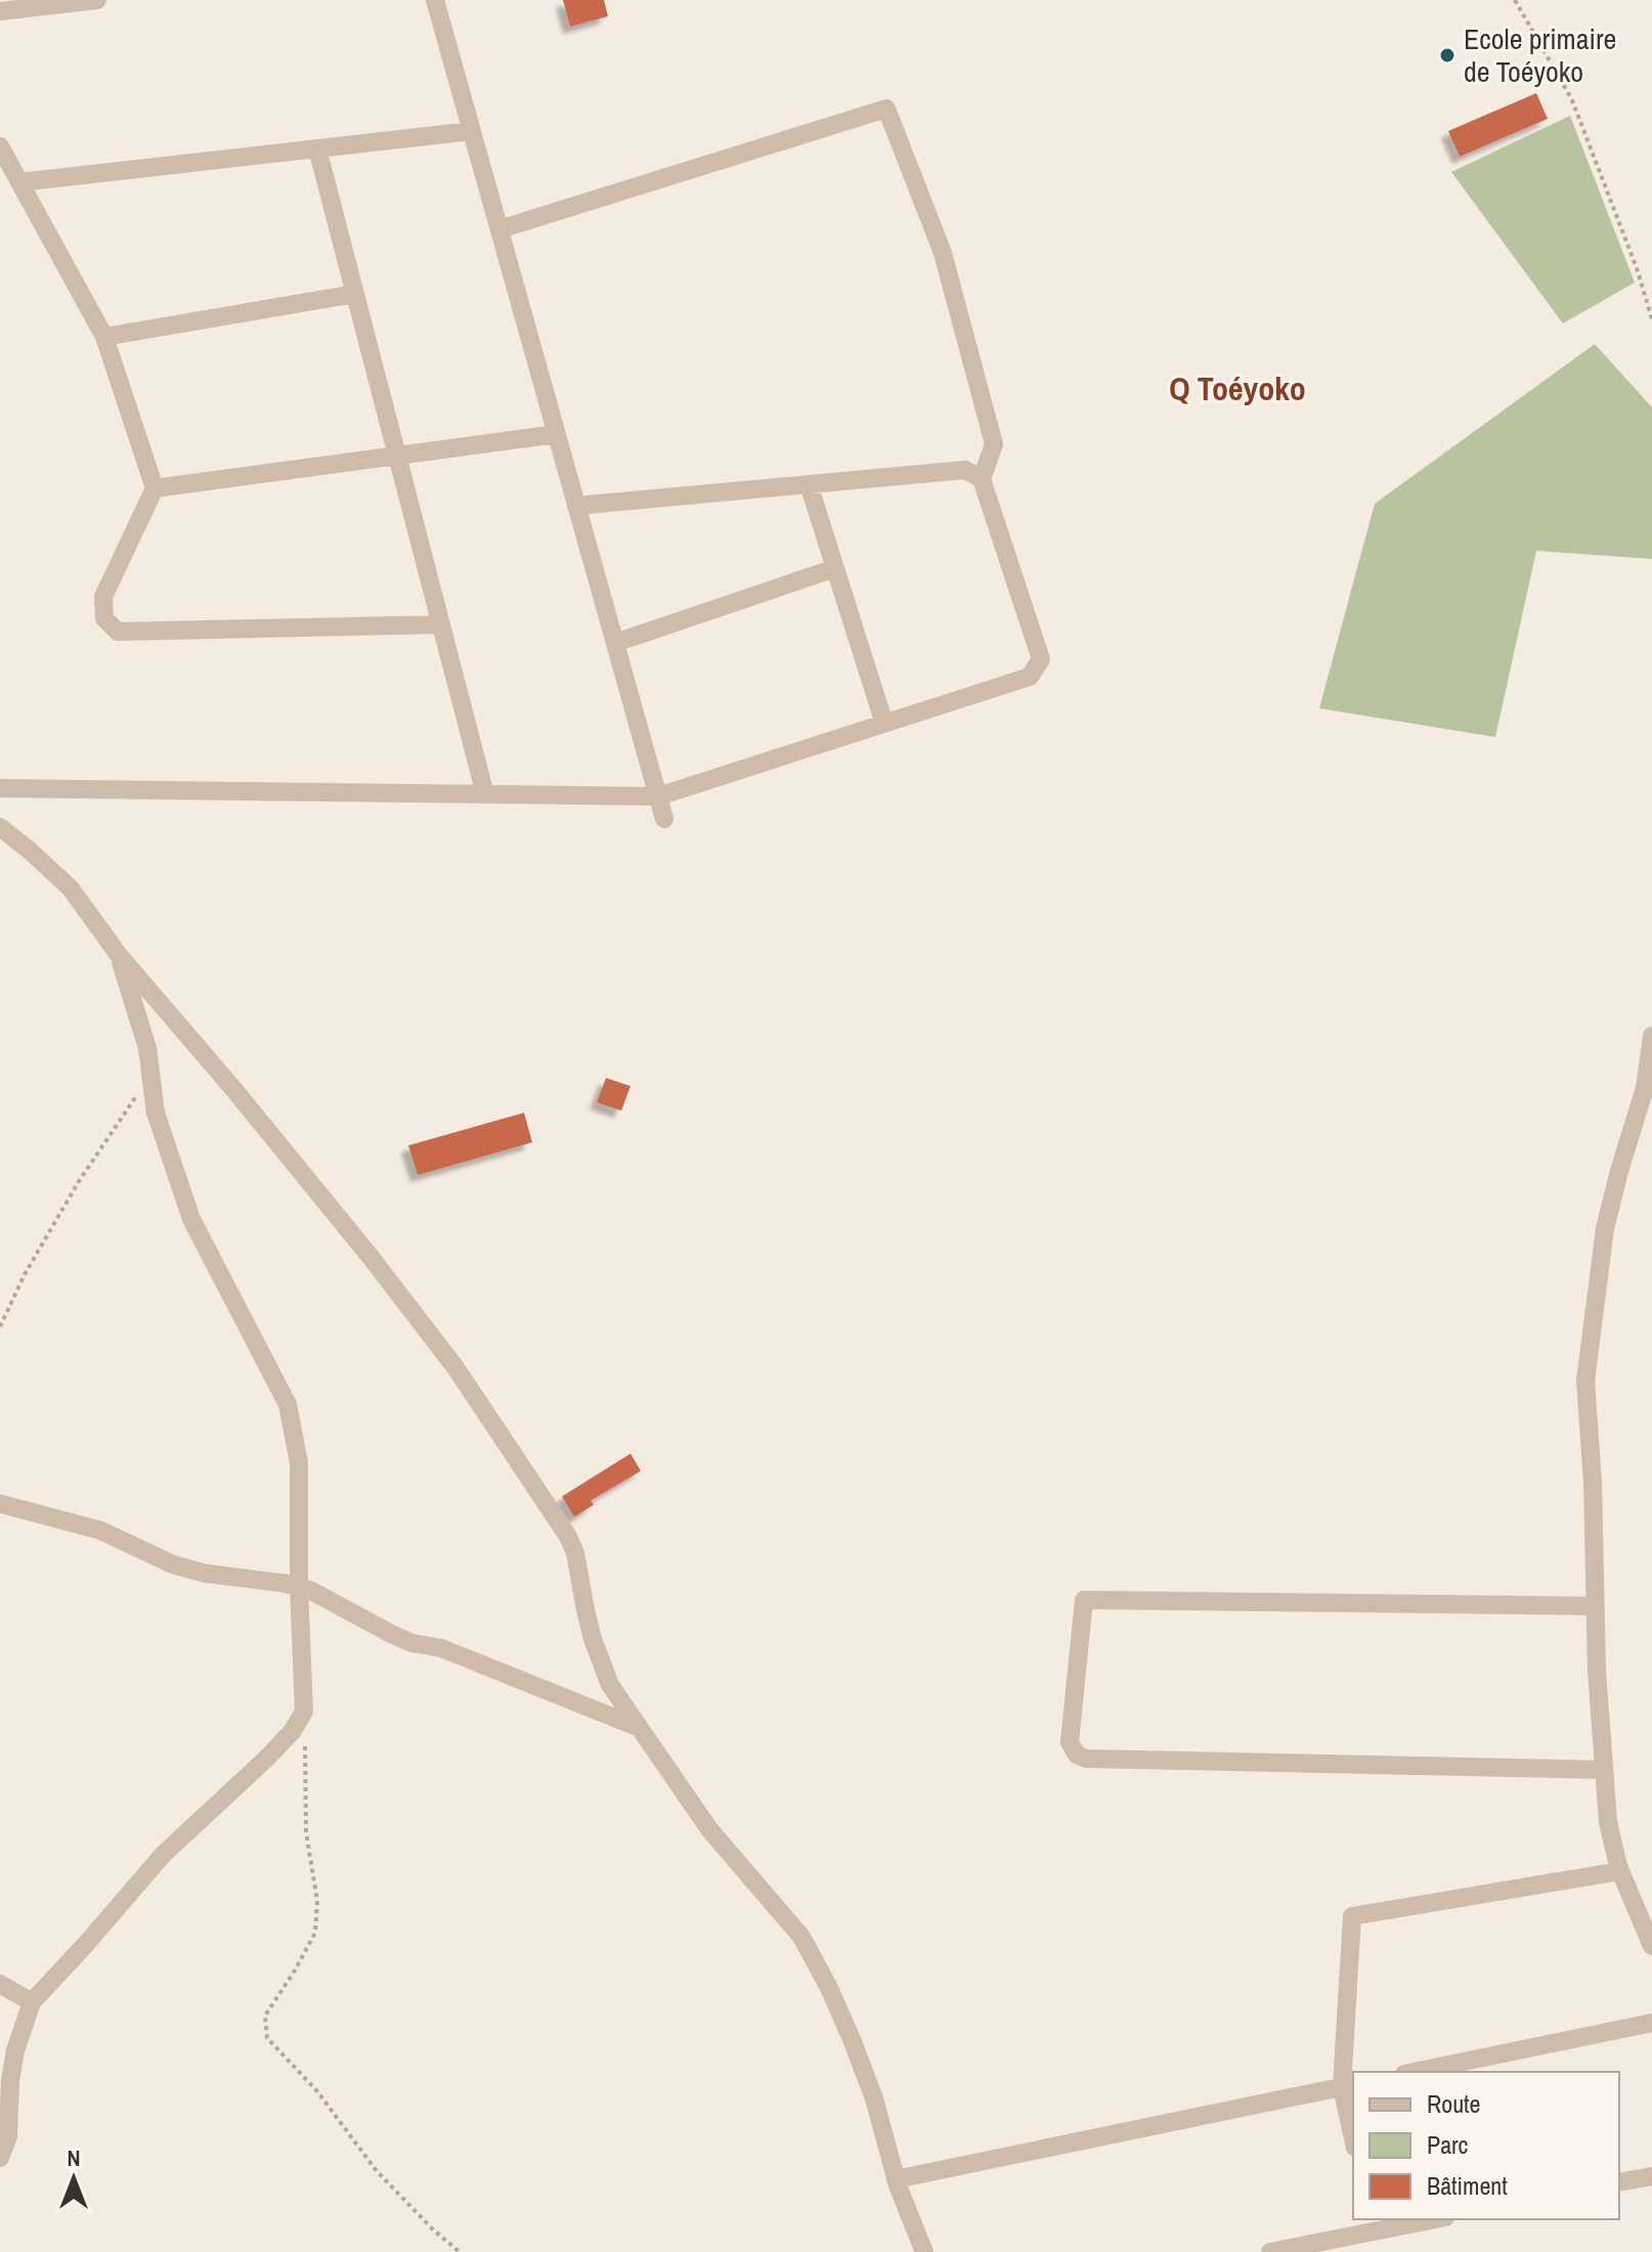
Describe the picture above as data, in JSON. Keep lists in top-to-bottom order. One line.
{"districts":["Q Toéyoko"],"places":["Ecole primaire de Toéyoko"],"legend":["Route","Parc","Bâtiment"],"north":"top"}
